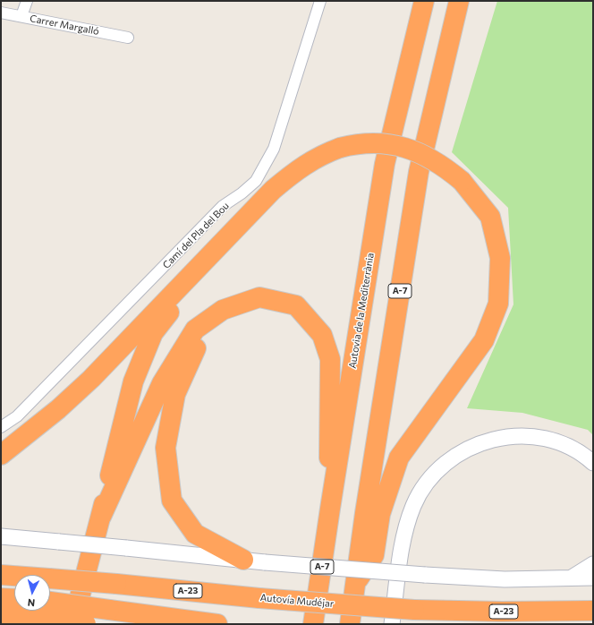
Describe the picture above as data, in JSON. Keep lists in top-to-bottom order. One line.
{"streets":{"highway":["A-7","Autovia de la Mediterrània","A-23","Autovía Mudéjar"],"street":["Carrer Margalló","Camí del Pla del Bou"]},"north":"bottom"}
